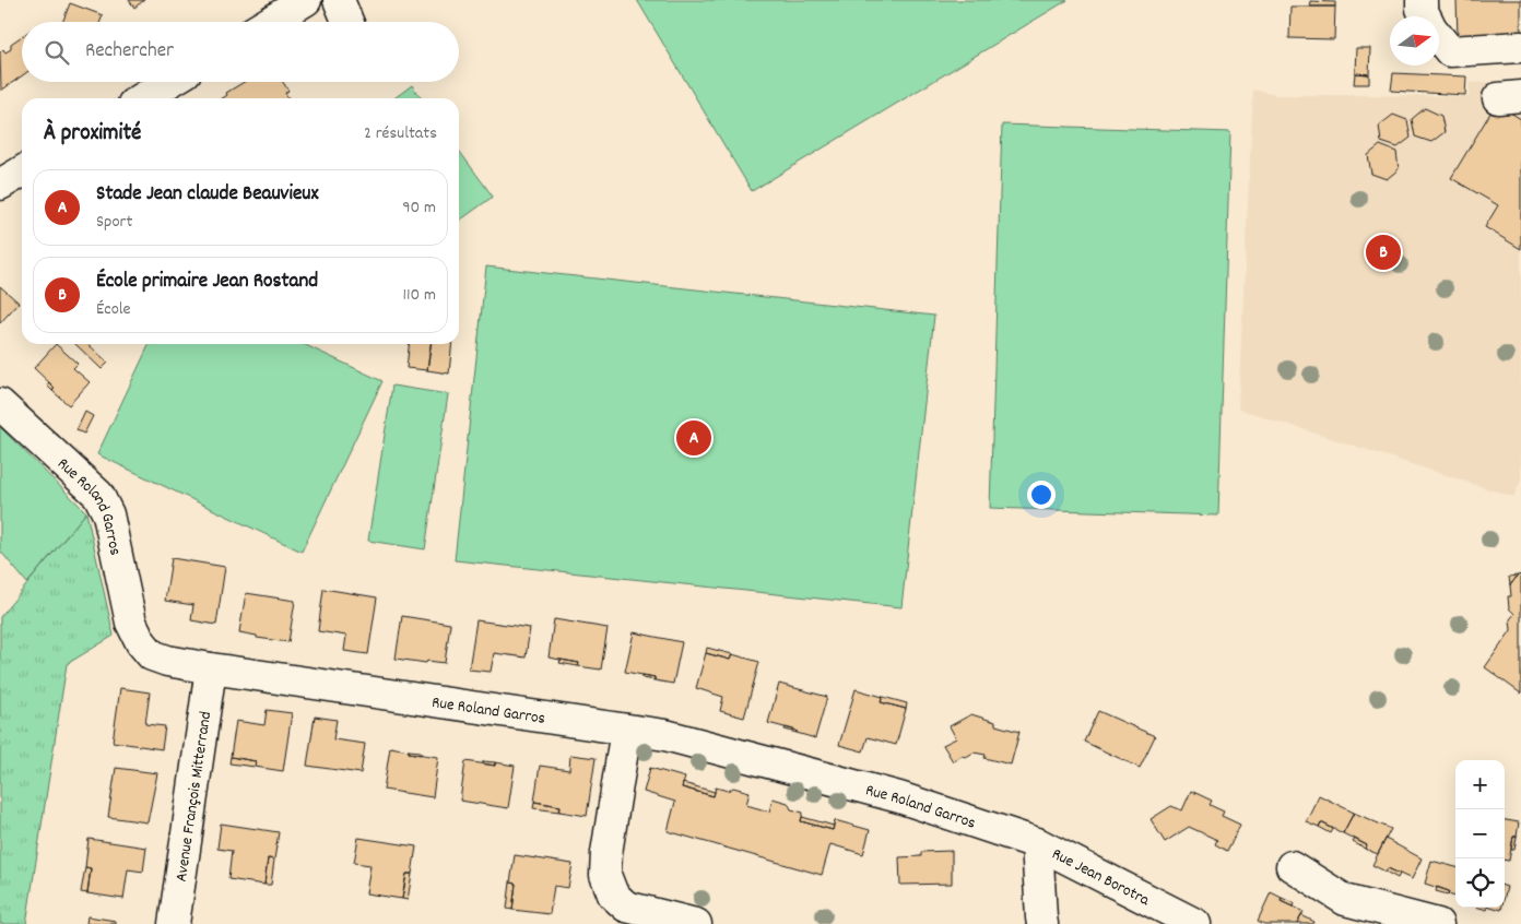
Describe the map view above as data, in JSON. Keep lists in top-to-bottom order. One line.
{"streets":{"street":["Rue Roland Garros","Avenue François Mitterrand","Rue Jean Borotra"]},"crossings":[["Rue Roland Garros","Avenue François Mitterrand"],["Rue Roland Garros","Rue Jean Borotra"]],"north":"right","page":{"search":"Rechercher","heading":["À proximité","2 résultats"],"list":[{"mark":"A","name":"Stade Jean claude Beauvieux","note":"Sport","value":"90 m"},{"mark":"B","name":"École primaire Jean Rostand","note":"École","value":"110 m"}],"pins":["B","A"],"map_buttons":["+","−"]}}
